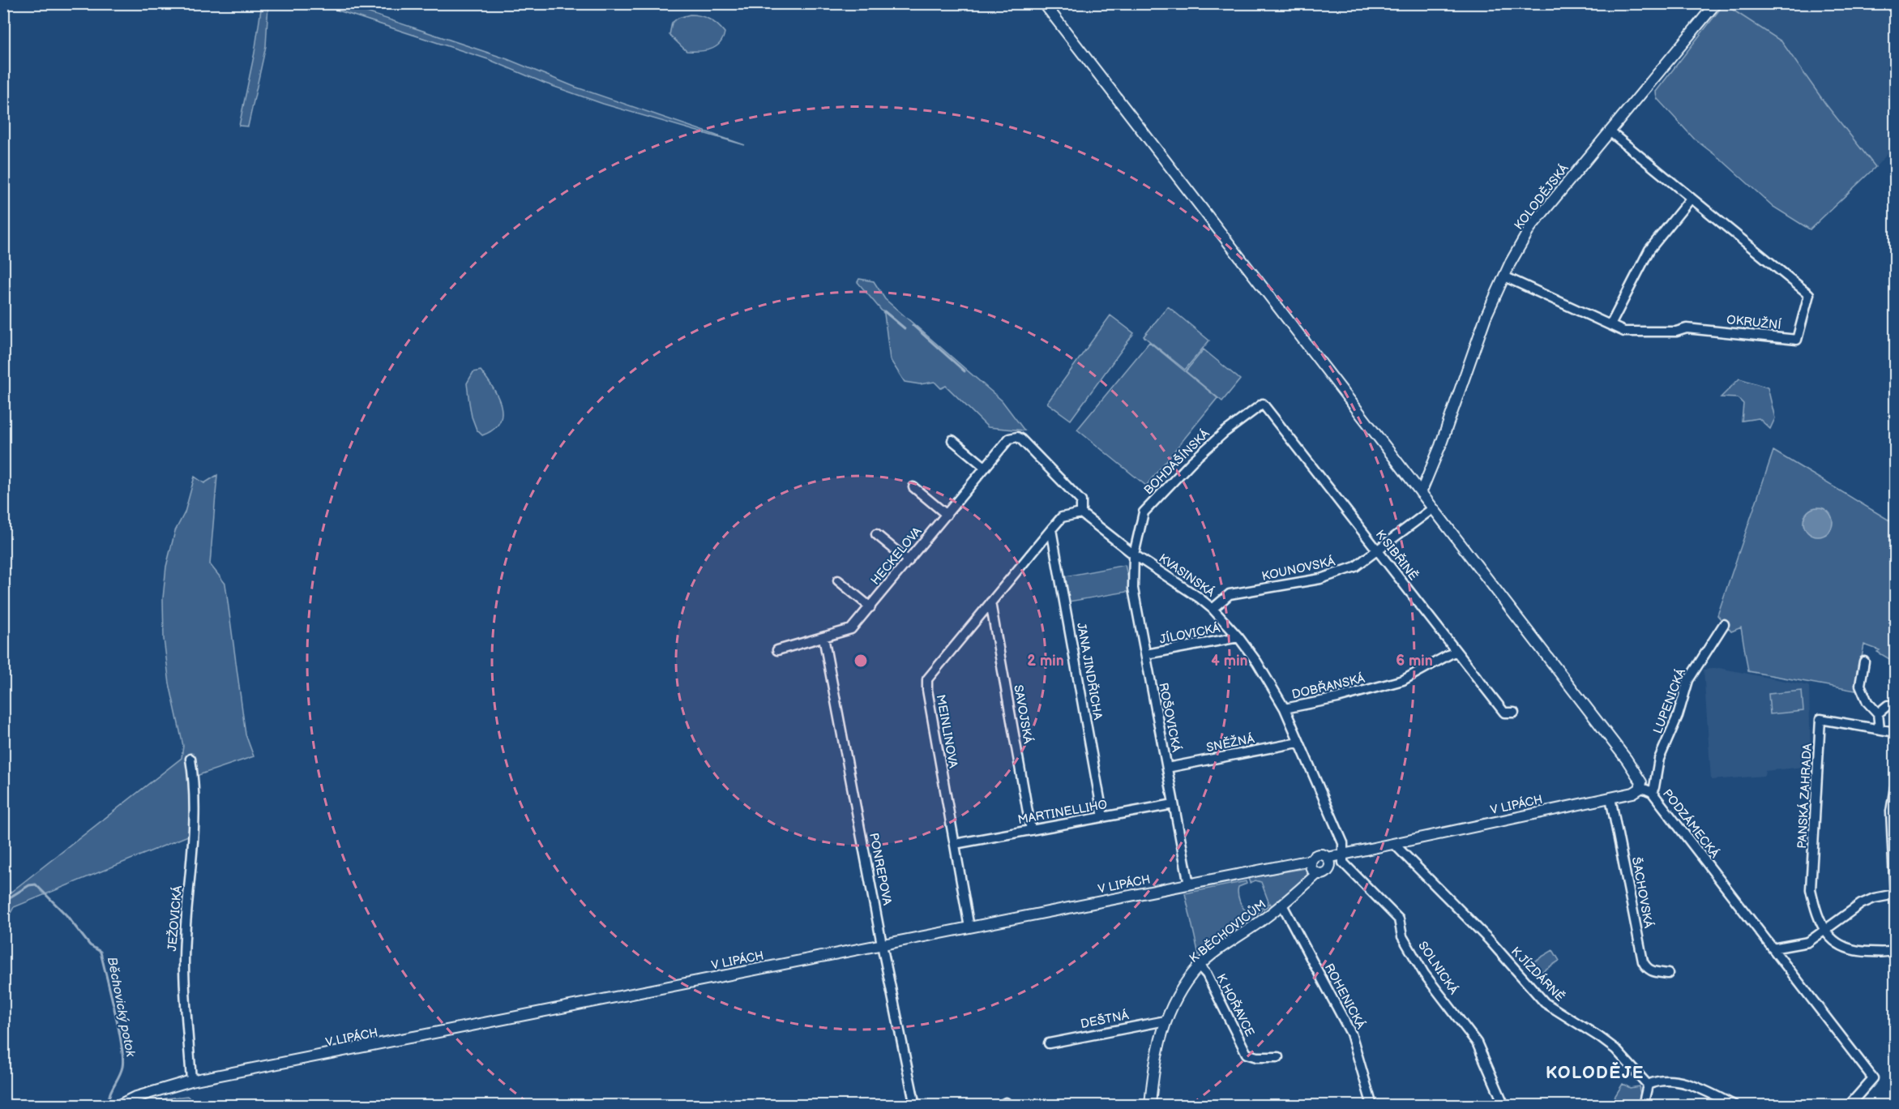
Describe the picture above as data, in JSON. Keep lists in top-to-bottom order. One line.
{"streets":{"street":["KOLODĚJSKÁ","OKRUŽNÍ","BOHDAŠÍNSKÁ","K SIBŘINĚ","HECKELOVA","KOUNOVSKÁ","KVASINSKÁ","JÍLOVICKÁ","JANA JINDŘICHA","DOBŘANSKÁ","LUPENICKÁ","SAVOJSKÁ","ROŠOVICKÁ","MEINLINOVA","SNĚŽNÁ","PANSKÁ ZAHRADA","V LIPÁCH","MARTINELLIHO","PODZÁMECKÁ","PONREPOVA","ŠACHOVSKÁ","JEŽOVICKÁ","K BĚCHOVICŮM","SOLNICKÁ","K JÍZDÁRNĚ","ROHENICKÁ","K HOŘAVCE","DEŠTNÁ"]},"crossings":[["KOLODĚJSKÁ","OKRUŽNÍ"],["BOHDAŠÍNSKÁ","K SIBŘINĚ"],["BOHDAŠÍNSKÁ","KVASINSKÁ"],["BOHDAŠÍNSKÁ","ROŠOVICKÁ"],["K SIBŘINĚ","KOUNOVSKÁ"],["K SIBŘINĚ","DOBŘANSKÁ"],["HECKELOVA","KVASINSKÁ"],["HECKELOVA","MEINLINOVA"],["HECKELOVA","PONREPOVA"],["KOUNOVSKÁ","KVASINSKÁ"],["KVASINSKÁ","JÍLOVICKÁ"],["KVASINSKÁ","DOBŘANSKÁ"],["KVASINSKÁ","ROŠOVICKÁ"],["KVASINSKÁ","MEINLINOVA"],["KVASINSKÁ","SNĚŽNÁ"],["KVASINSKÁ","V LIPÁCH"],["KVASINSKÁ","SOLNICKÁ"],["JÍLOVICKÁ","ROŠOVICKÁ"],["JANA JINDŘICHA","MEINLINOVA"],["JANA JINDŘICHA","MARTINELLIHO"],["LUPENICKÁ","PODZÁMECKÁ"],["SAVOJSKÁ","MEINLINOVA"],["SAVOJSKÁ","MARTINELLIHO"],["ROŠOVICKÁ","SNĚŽNÁ"],["ROŠOVICKÁ","V LIPÁCH"],["ROŠOVICKÁ","MARTINELLIHO"],["MEINLINOVA","V LIPÁCH"],["MEINLINOVA","MARTINELLIHO"],["V LIPÁCH","PODZÁMECKÁ"],["V LIPÁCH","PONREPOVA"],["V LIPÁCH","ŠACHOVSKÁ"],["V LIPÁCH","JEŽOVICKÁ"],["V LIPÁCH","K BĚCHOVICŮM"],["V LIPÁCH","SOLNICKÁ"],["V LIPÁCH","K JÍZDÁRNĚ"],["K BĚCHOVICŮM","ROHENICKÁ"],["K BĚCHOVICŮM","K HOŘAVCE"],["K BĚCHOVICŮM","DEŠTNÁ"]],"districts":["KOLODĚJE"],"water":["Běchovický potok"],"rings":["2 min","4 min","6 min"]}
